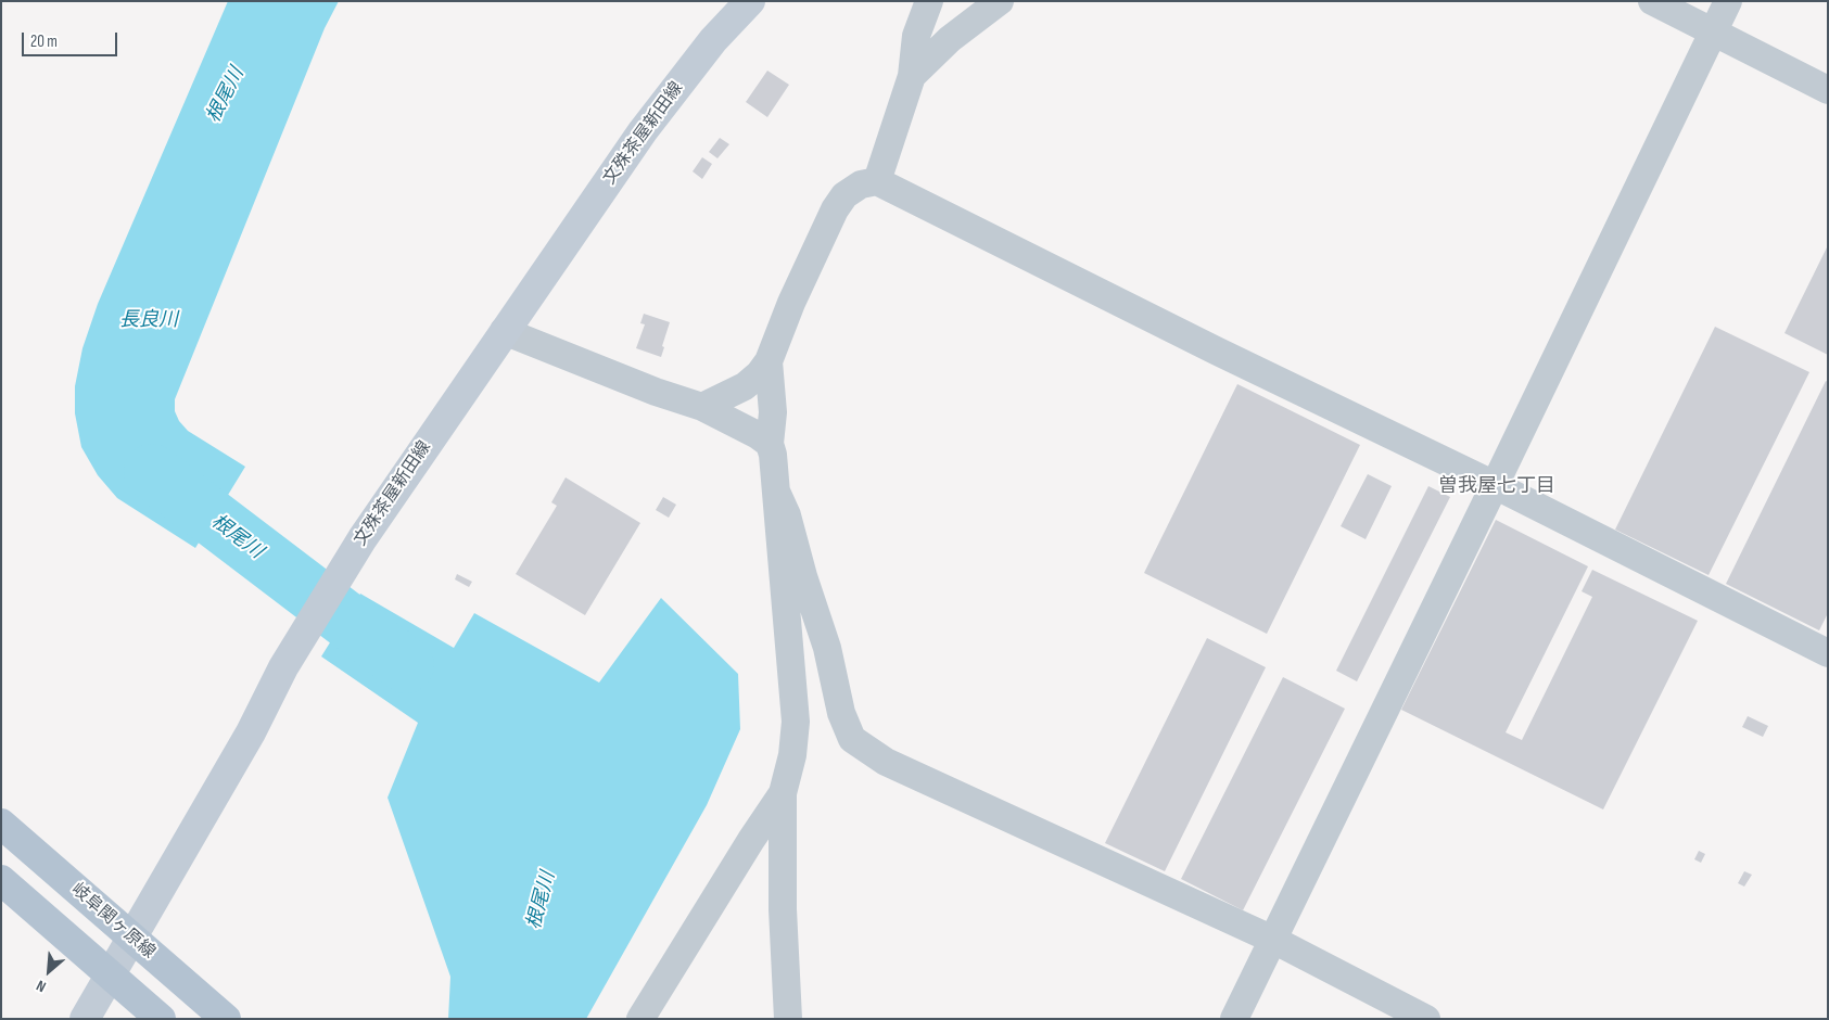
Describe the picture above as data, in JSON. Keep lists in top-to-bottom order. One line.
{"streets":{"main road":["文殊茶屋新田線","岐阜関ヶ原線"]},"districts":["曽我屋七丁目"],"water":["根尾川","長良川"],"scale_bar":"20 m","north":"bottom left"}
